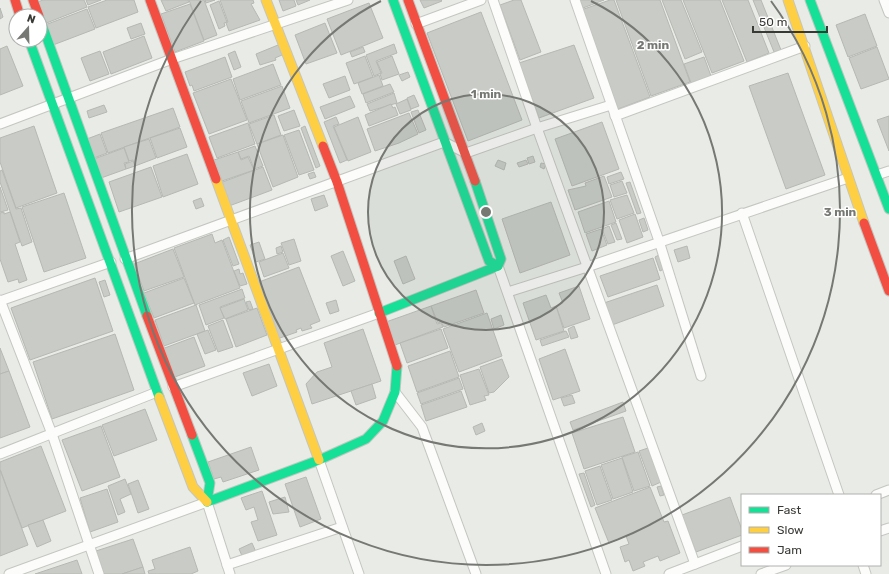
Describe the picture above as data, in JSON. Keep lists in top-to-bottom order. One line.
{"legend":["Fast","Slow","Jam"],"scale_bar":"50 m","north":"top","rings":["2 min","1 min","3 min"]}
